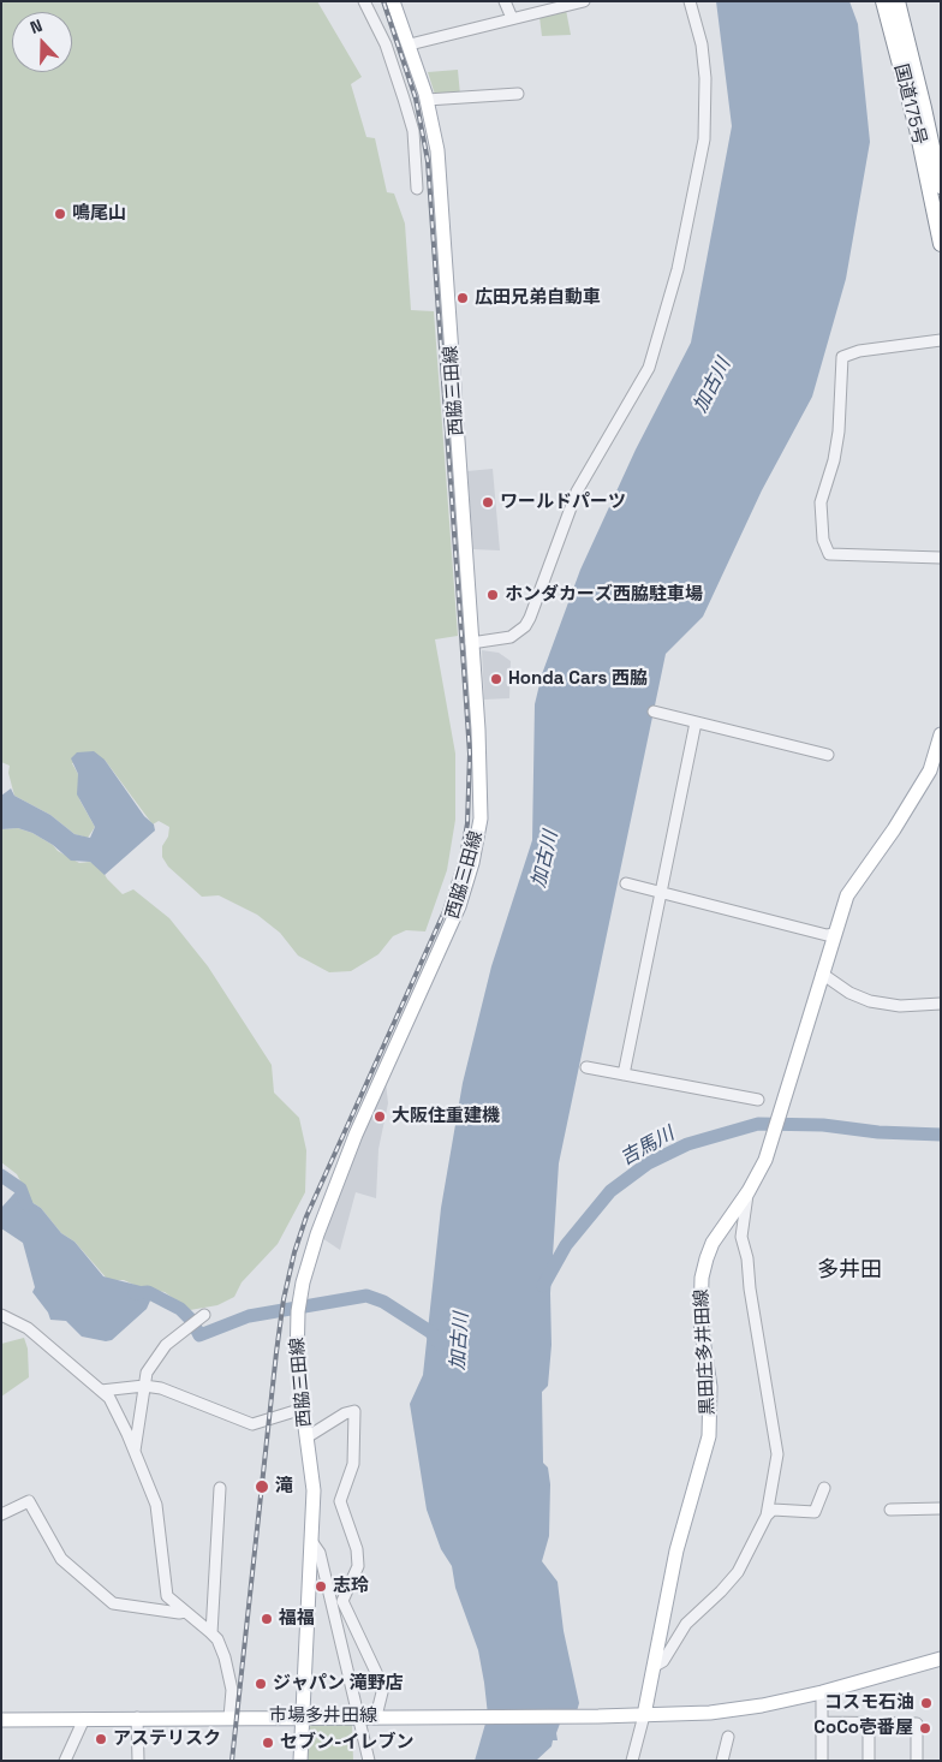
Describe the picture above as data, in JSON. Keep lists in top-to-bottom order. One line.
{"streets":{"highway":["国道175号"],"main road":["西脇三田線","黒田庄多井田線","市場多井田線"]},"crossings":[["西脇三田線","市場多井田線"],["黒田庄多井田線","市場多井田線"]],"districts":["多井田"],"water":["加古川","吉馬川"],"places":["鳴尾山","広田兄弟自動車","ワールドパーツ","ホンダカーズ西脇駐車場","Honda Cars 西脇","大阪住重建機","滝","志玲","福福","ジャパン 滝野店","コスモ石油","CoCo壱番屋","アステリスク","セブン-イレブン"],"north":"top"}
